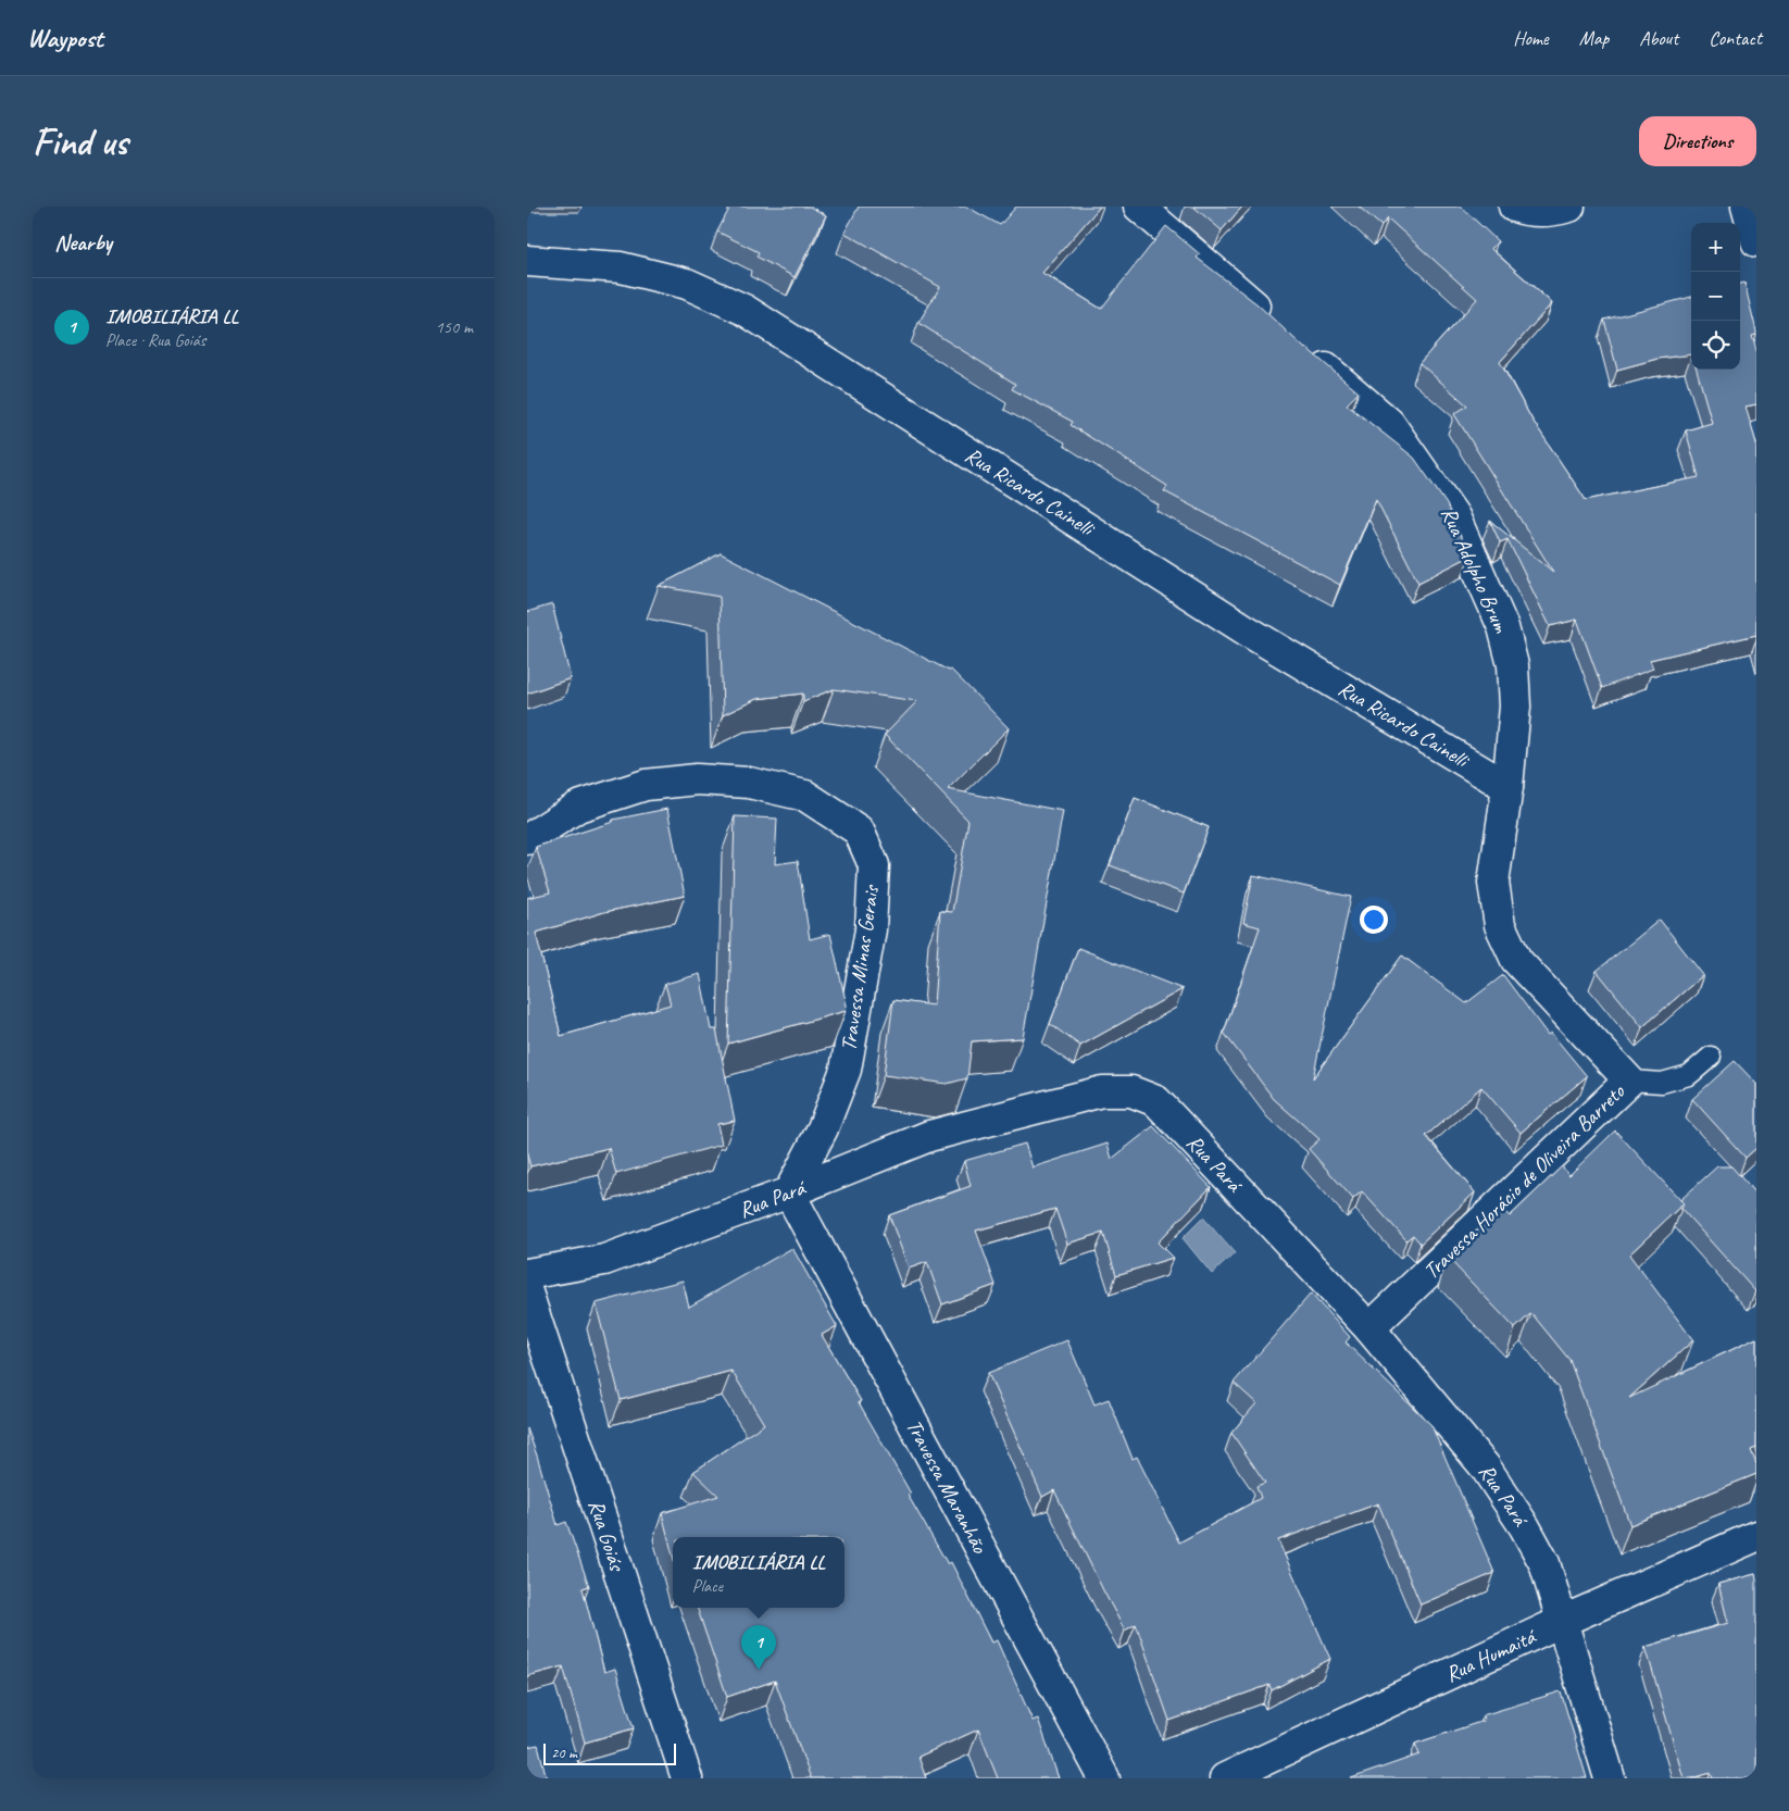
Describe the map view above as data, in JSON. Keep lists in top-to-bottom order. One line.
{"streets":{"street":["Rua Ricardo Cainelli","Rua Adolpho Brum","Travessa Minas Gerais","Rua Pará","Travessa Horácio de Oliveira Barreto","Travessa Maranhão","Rua Goiás","Rua Humaitá"]},"crossings":[["Rua Ricardo Cainelli","Rua Adolpho Brum"],["Rua Adolpho Brum","Travessa Horácio de Oliveira Barreto"],["Travessa Minas Gerais","Rua Pará"],["Travessa Minas Gerais","Travessa Maranhão"],["Rua Pará","Travessa Horácio de Oliveira Barreto"],["Rua Pará","Travessa Maranhão"],["Rua Pará","Rua Humaitá"]],"scale_bar":"20 m","page":{"header":"Waypost","nav":["Home","Map","About","Contact"],"buttons":"Directions","title":"Find us","heading":"Nearby","map_buttons":["+","−"],"list":[{"mark":"1","name":"IMOBILIÁRIA LL","note":"Place · Rua Goiás","value":"150 m"}],"popup":["IMOBILIÁRIA LL","Place"],"pins":"1","scale":"20 m"}}
